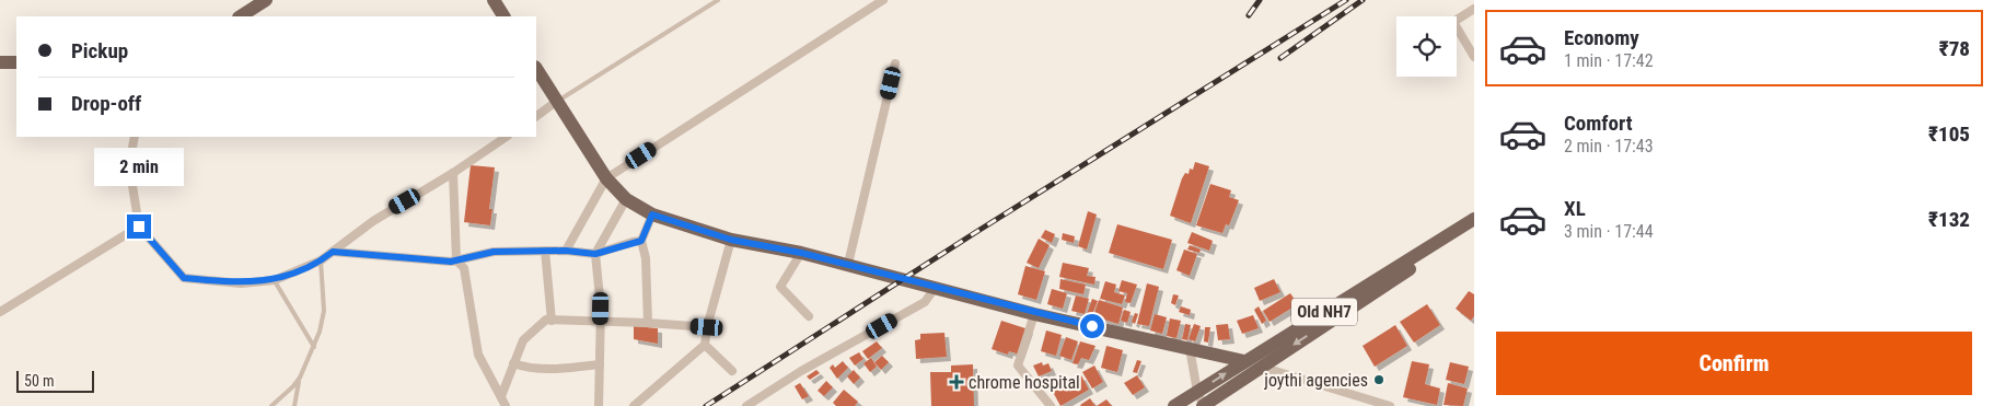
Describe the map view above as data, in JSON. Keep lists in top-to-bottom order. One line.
{"streets":{"main road":["Old NH7"]},"places":{"other":["joythi agencies"],"health":["chrome hospital"]},"scale_bar":"50 m","page":{"list":[{"name":"Economy","note":"1 min · 17:42","value":"₹78"},{"name":"Comfort","note":"2 min · 17:43","value":"₹105"},{"name":"XL","note":"3 min · 17:44","value":"₹132"}],"banner":["Pickup","Drop-off"],"bubble":"2 min","buttons":"Confirm","scale":"50 m"}}
